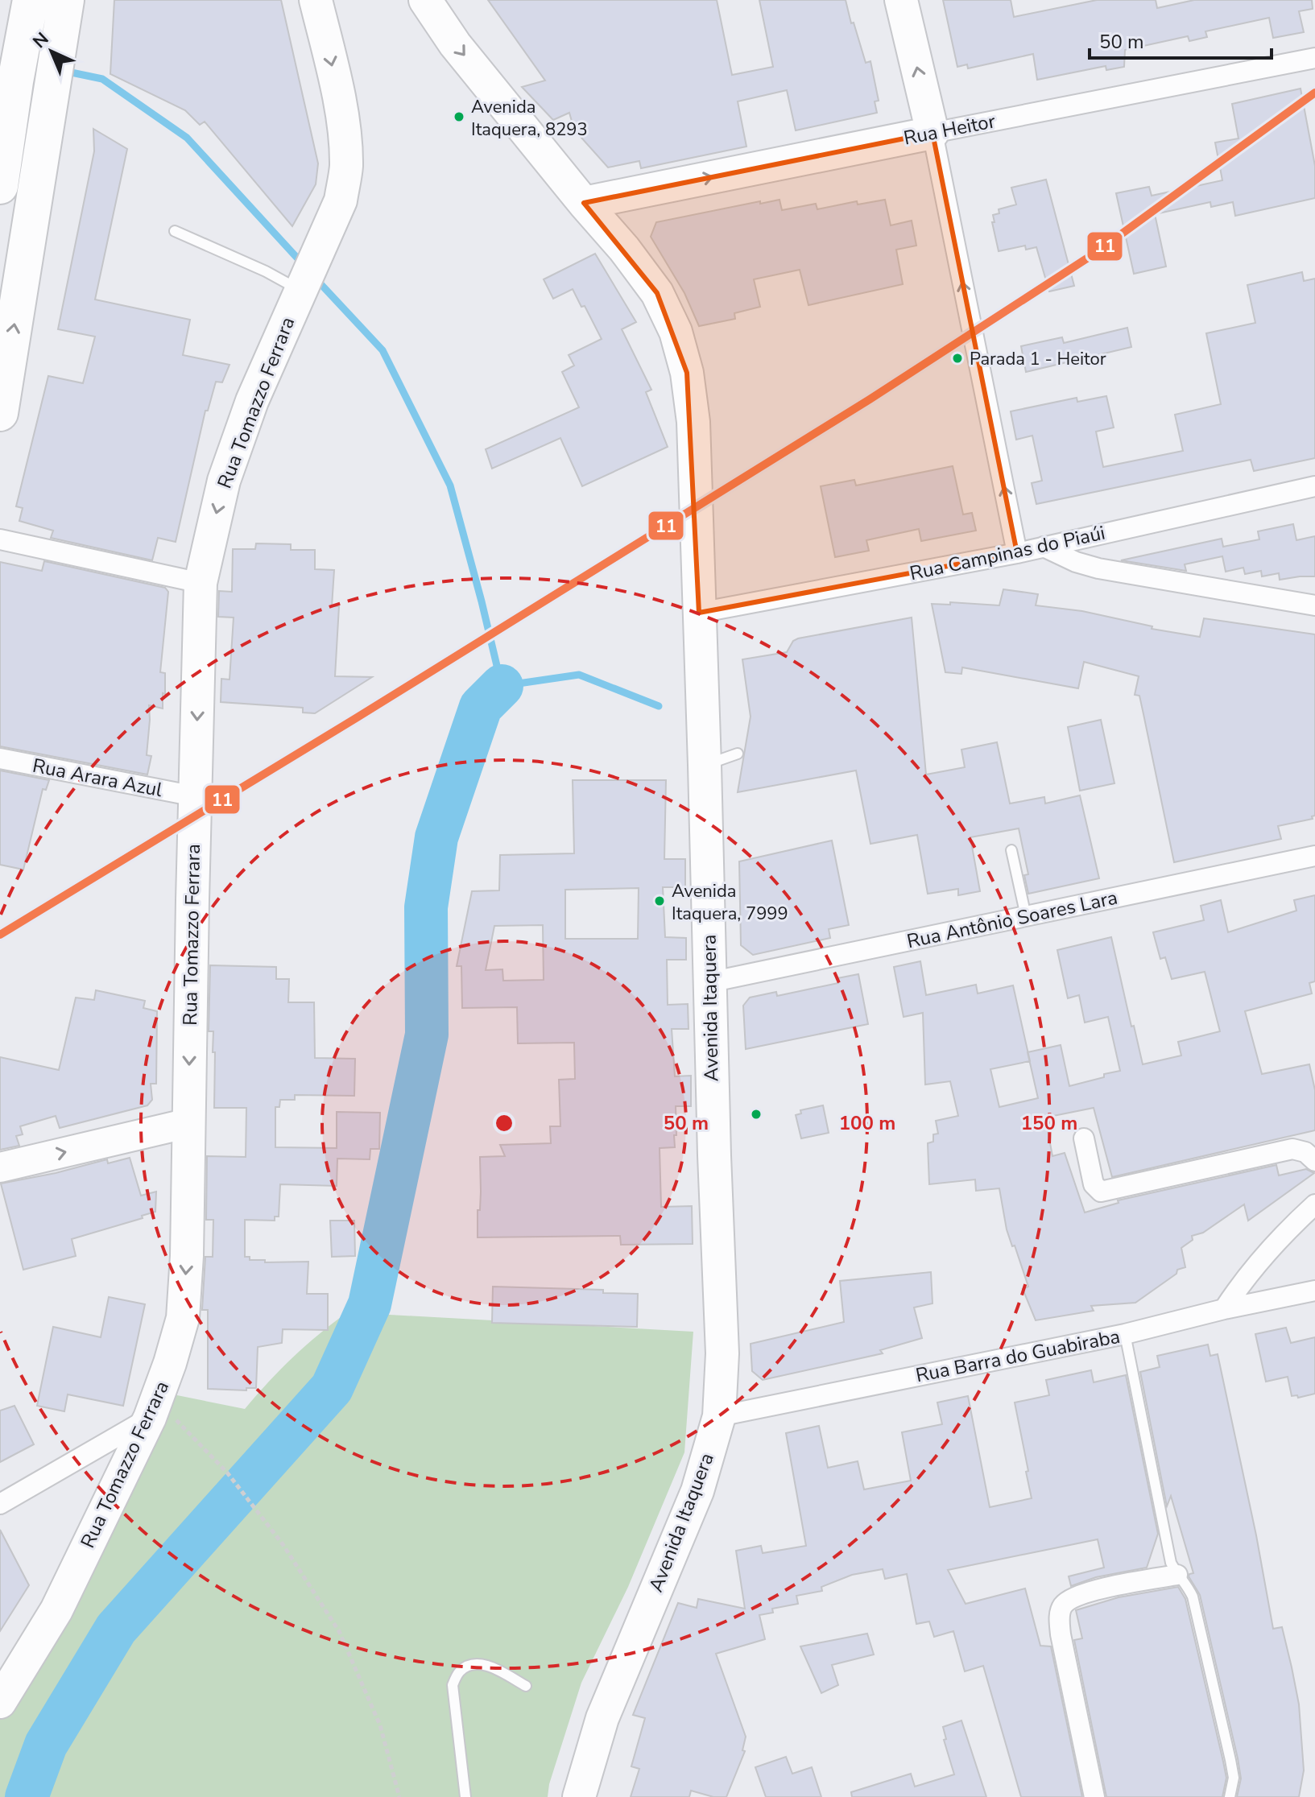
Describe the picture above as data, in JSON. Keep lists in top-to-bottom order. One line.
{"streets":{"main road":["Rua Heitor","Rua Tomazzo Ferrara","Avenida Itaquera"],"street":["Rua Campinas do Piaúi","Rua Arara Azul","Rua Antônio Soares Lara","Rua Barra do Guabiraba"]},"crossings":[["Rua Heitor","Avenida Itaquera"],["Rua Tomazzo Ferrara","Rua Arara Azul"],["Rua Campinas do Piaúi","Avenida Itaquera"],["Rua Antônio Soares Lara","Avenida Itaquera"],["Avenida Itaquera","Rua Barra do Guabiraba"]],"one_way":["Rua Heitor","Rua Tomazzo Ferrara"],"places":["Avenida Itaquera, 8293","Parada 1 - Heitor","Avenida Itaquera, 7999"],"lines":["transit line 11"],"scale_bar":"50 m","north":"top left","rings":["50 m","100 m","150 m"]}
